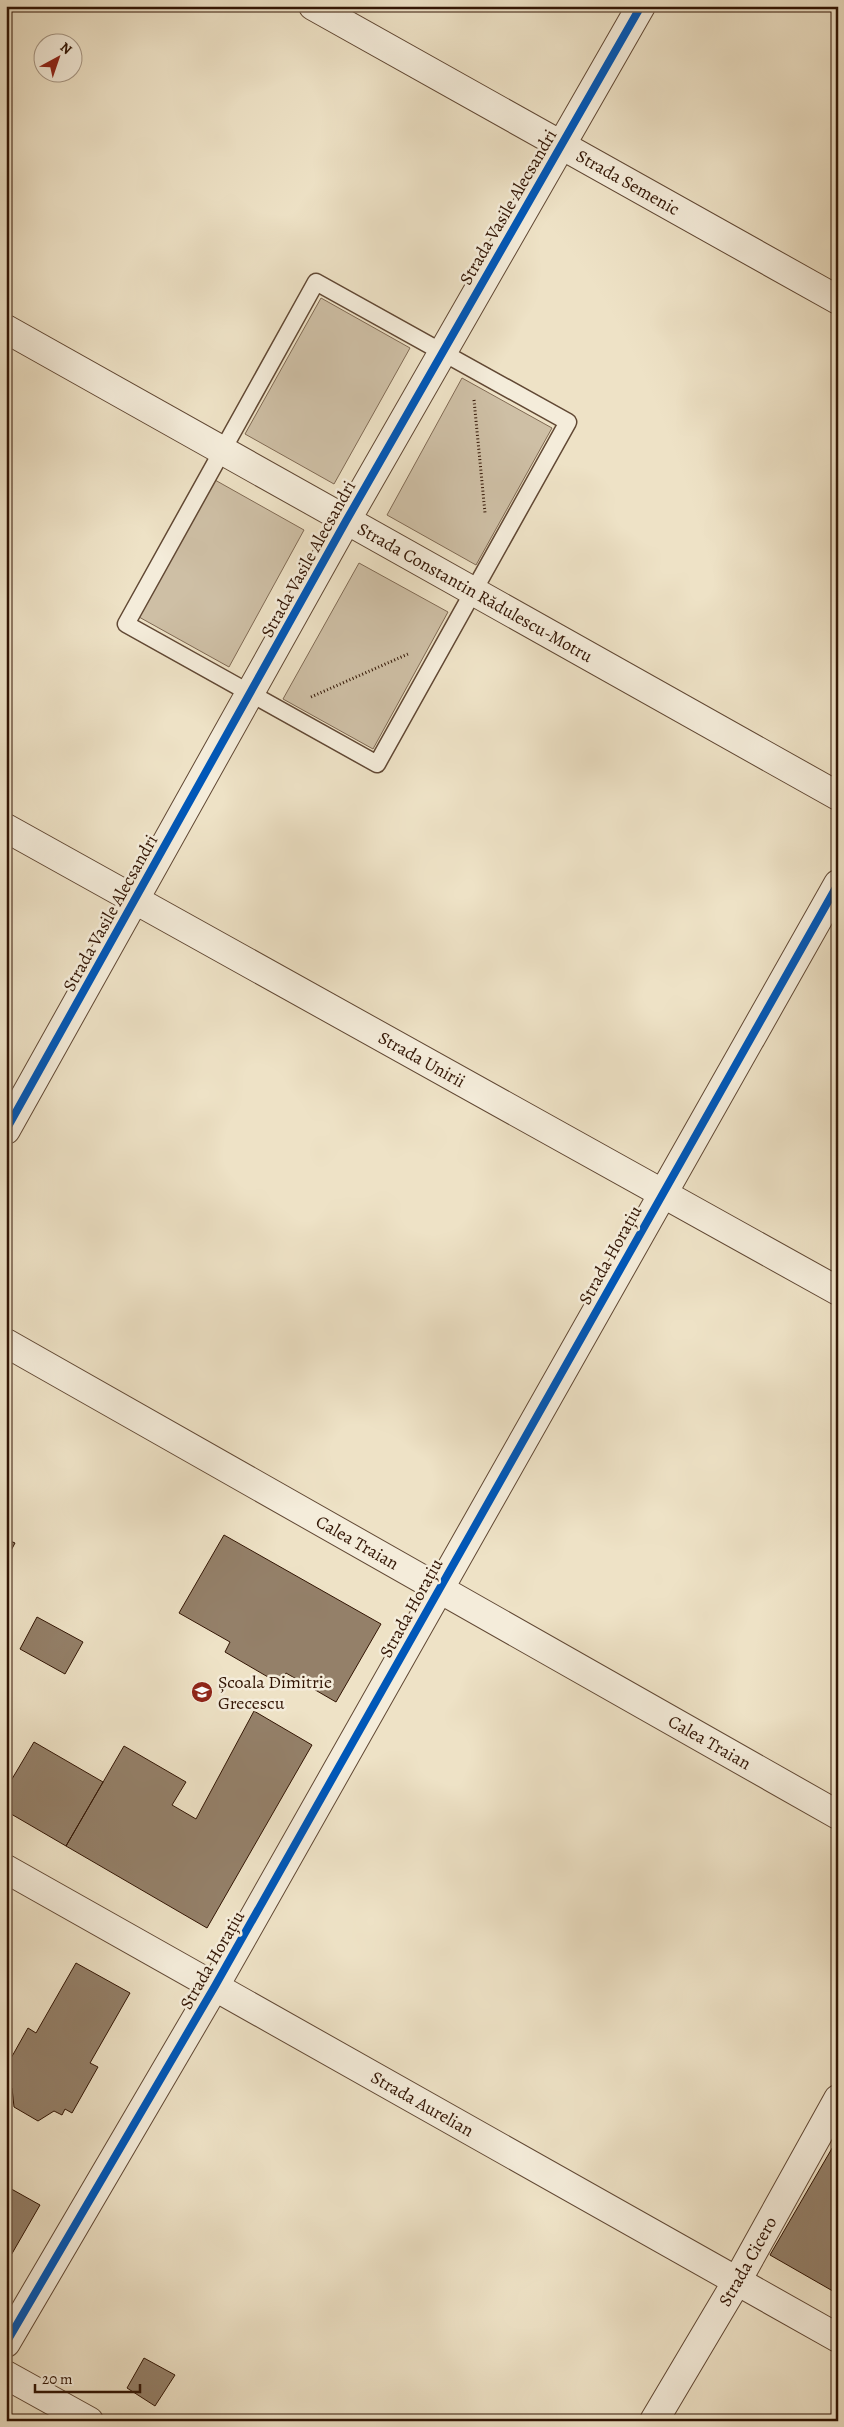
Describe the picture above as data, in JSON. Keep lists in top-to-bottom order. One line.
{"streets":{"street":["Strada Semenic","Strada Vasile Alecsandri","Strada Constantin Rădulescu-Motru","Strada Unirii","Strada Horațiu","Calea Traian","Strada Aurelian","Strada Cicero"]},"crossings":[["Strada Semenic","Strada Vasile Alecsandri"],["Strada Vasile Alecsandri","Strada Constantin Rădulescu-Motru"],["Strada Vasile Alecsandri","Strada Unirii"],["Strada Unirii","Strada Horațiu"],["Strada Horațiu","Calea Traian"],["Strada Horațiu","Strada Aurelian"],["Strada Aurelian","Strada Cicero"]],"places":{"school or university":["Școala Dimitrie Grecescu"]},"scale_bar":"20 m","north":"top right"}
